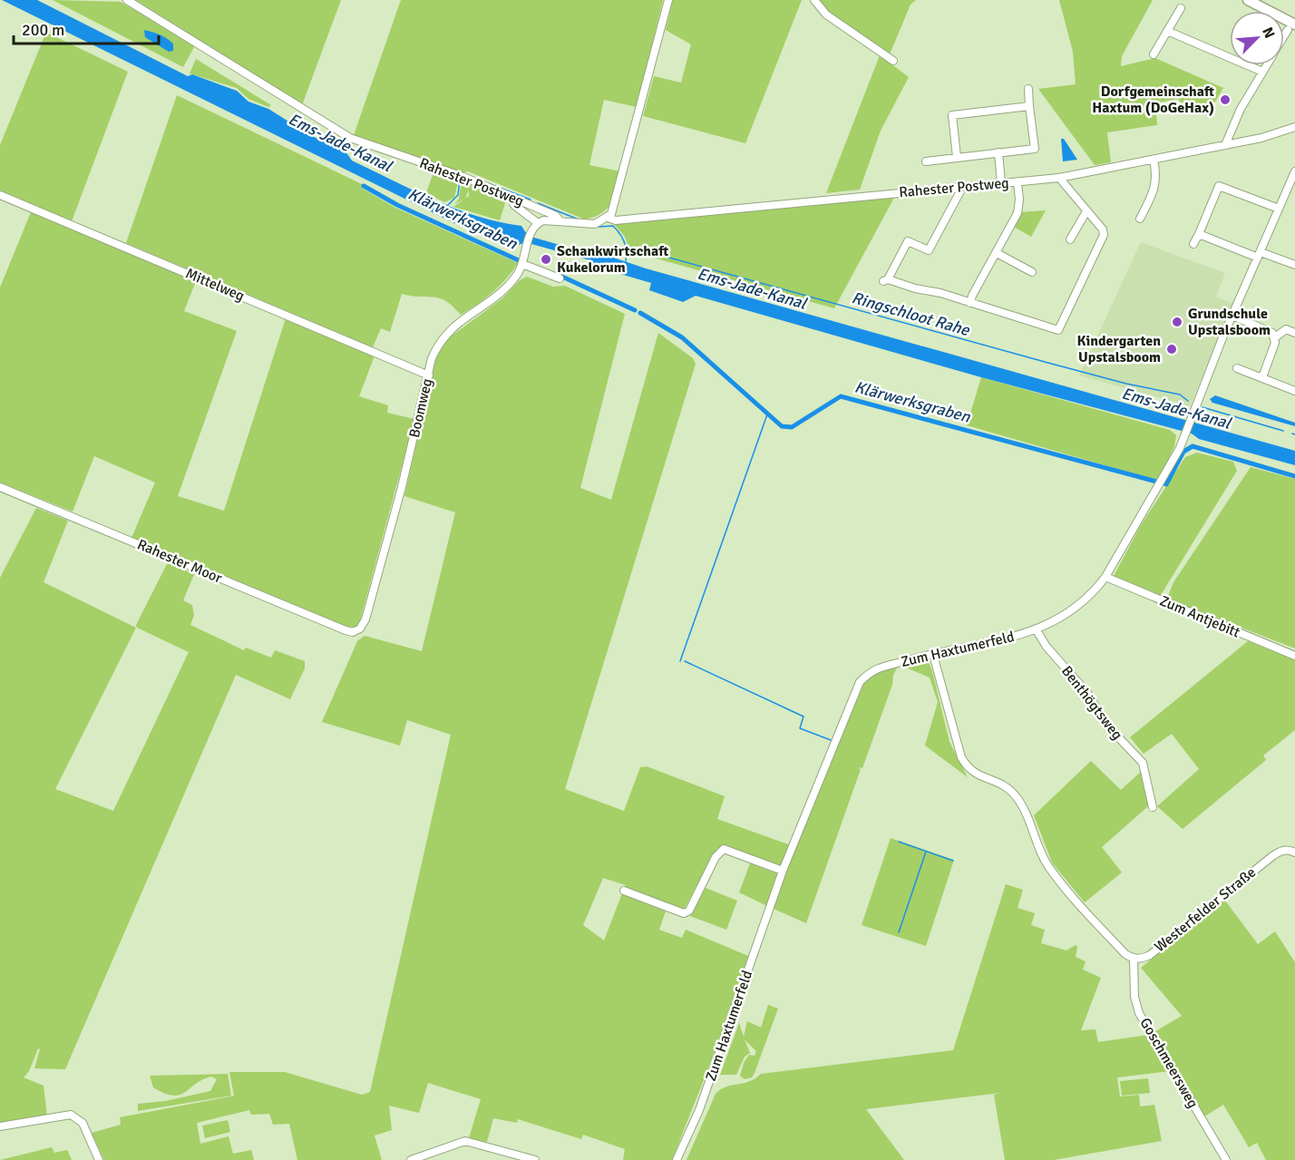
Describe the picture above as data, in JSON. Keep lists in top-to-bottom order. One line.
{"streets":{"street":["Rahester Postweg","Mittelweg","Boomweg","Rahester Moor","Zum Antjebitt","Zum Haxtumerfeld","Benthögtsweg","Westerfelder Straße","Goschmeersweg"]},"crossings":[["Mittelweg","Boomweg"],["Boomweg","Rahester Moor"],["Zum Antjebitt","Zum Haxtumerfeld"],["Zum Haxtumerfeld","Benthögtsweg"],["Westerfelder Straße","Goschmeersweg"]],"water":["Ems-Jade-Kanal","Klärwerksgraben","Ringschloot Rahe"],"places":["Dorfgemeinschaft Haxtum (DoGeHax)","Schankwirtschaft Kukelorum","Grundschule Upstalsboom","Kindergarten Upstalsboom"],"scale_bar":"200 m","north":"top right"}
